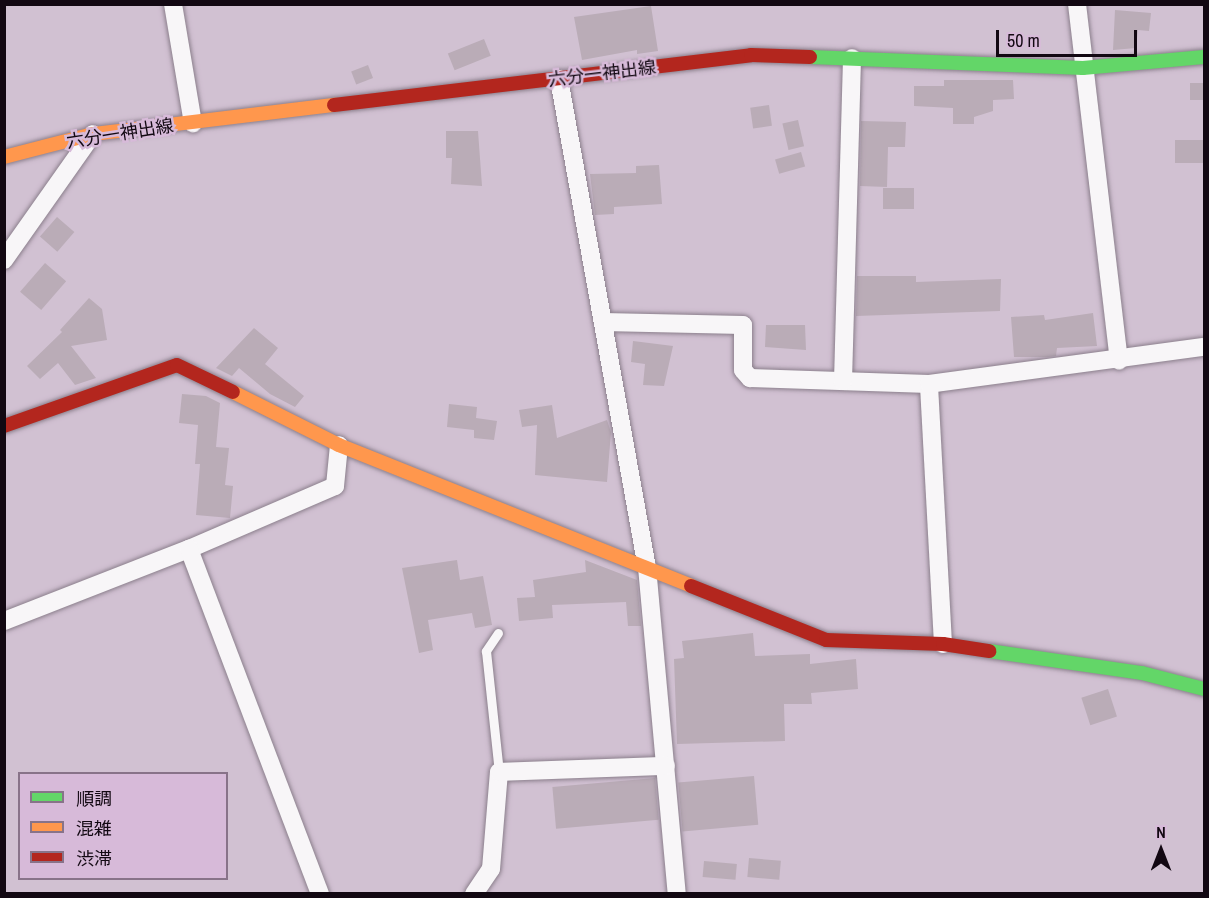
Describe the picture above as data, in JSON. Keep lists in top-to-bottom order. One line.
{"streets":{"street":["六分一神出線"]},"legend":["順調","混雑","渋滞"],"scale_bar":"50 m","north":"top"}
